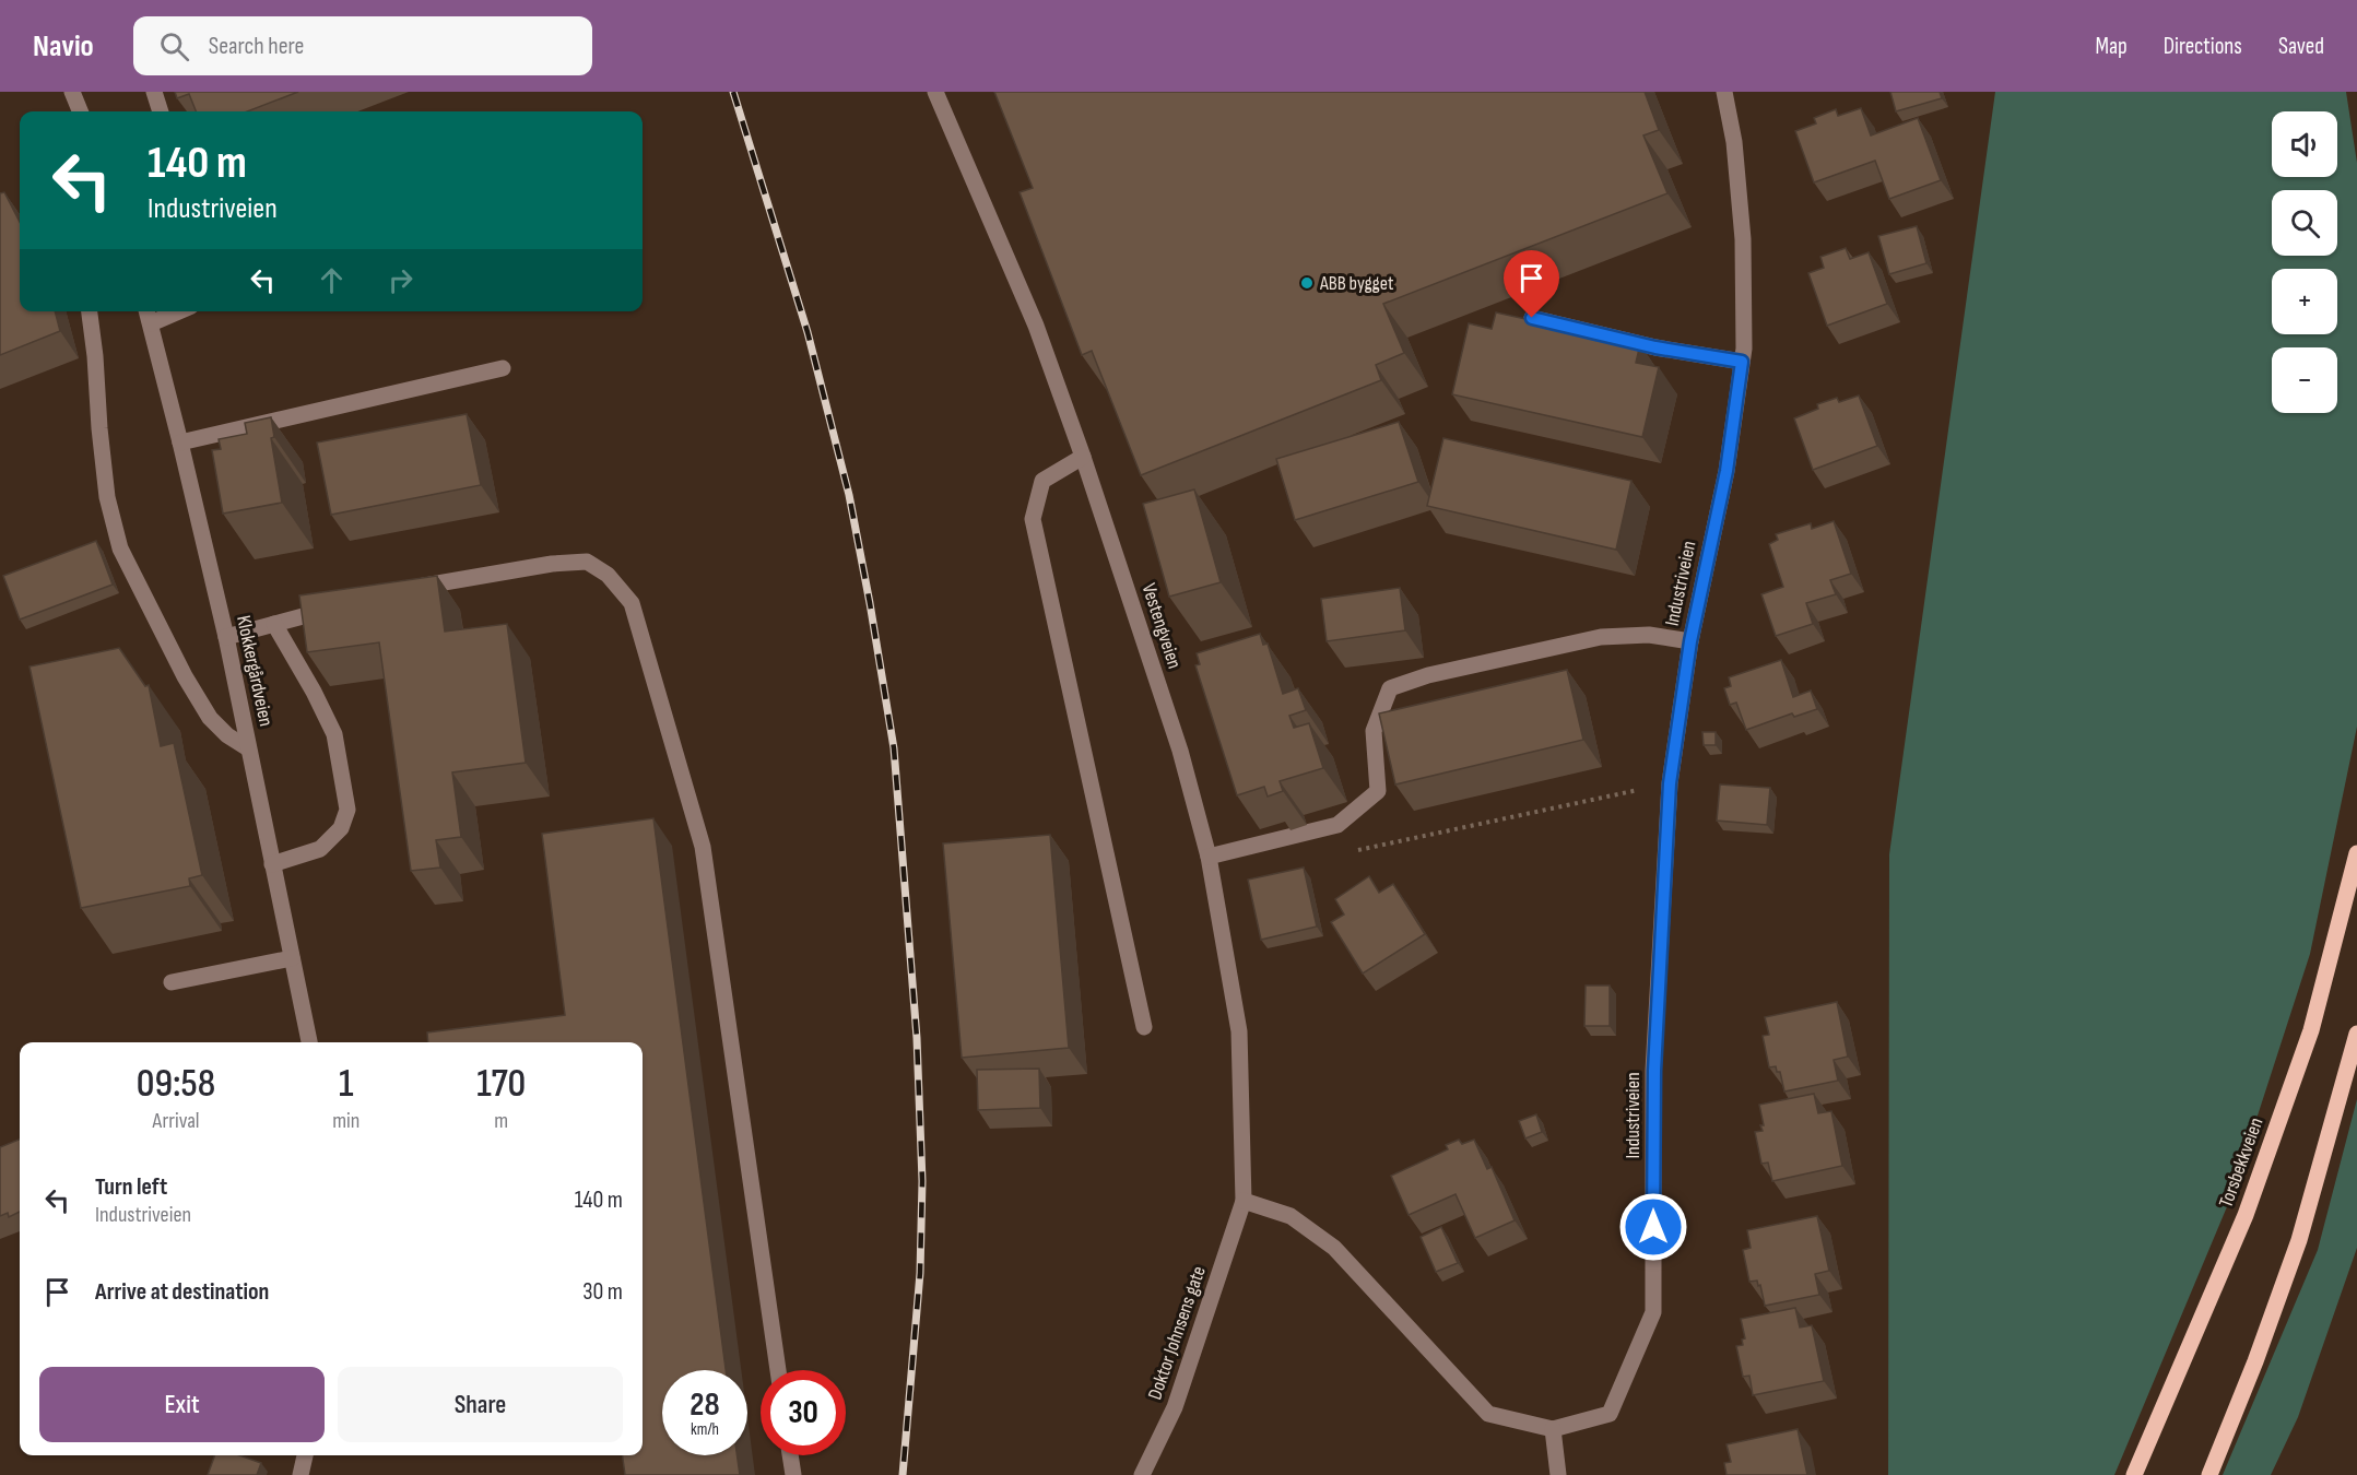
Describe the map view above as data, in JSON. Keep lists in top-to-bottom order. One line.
{"streets":{"main road":["Torsbekkveien"],"street":["Industriveien","Vestengveien","Klokkergårdveien","Doktor Johnsens gate"]},"crossings":[["Industriveien","Vestengveien"],["Industriveien","Doktor Johnsens gate"],["Vestengveien","Doktor Johnsens gate"]],"places":["ABB bygget"],"page":{"header":"Navio","search":"Search here","nav":["Map","Directions","Saved"],"map_buttons":["+","−"],"turn":["140 m","Industriveien"],"eta":["09:58","Arrival","1","min","170","m"],"list":[{"name":"Turn left","note":"Industriveien","value":"140 m"},{"name":"Arrive at destination","value":"30 m"}],"buttons":["Exit","Share"],"speed":"28 km/h","limit":"30"}}
